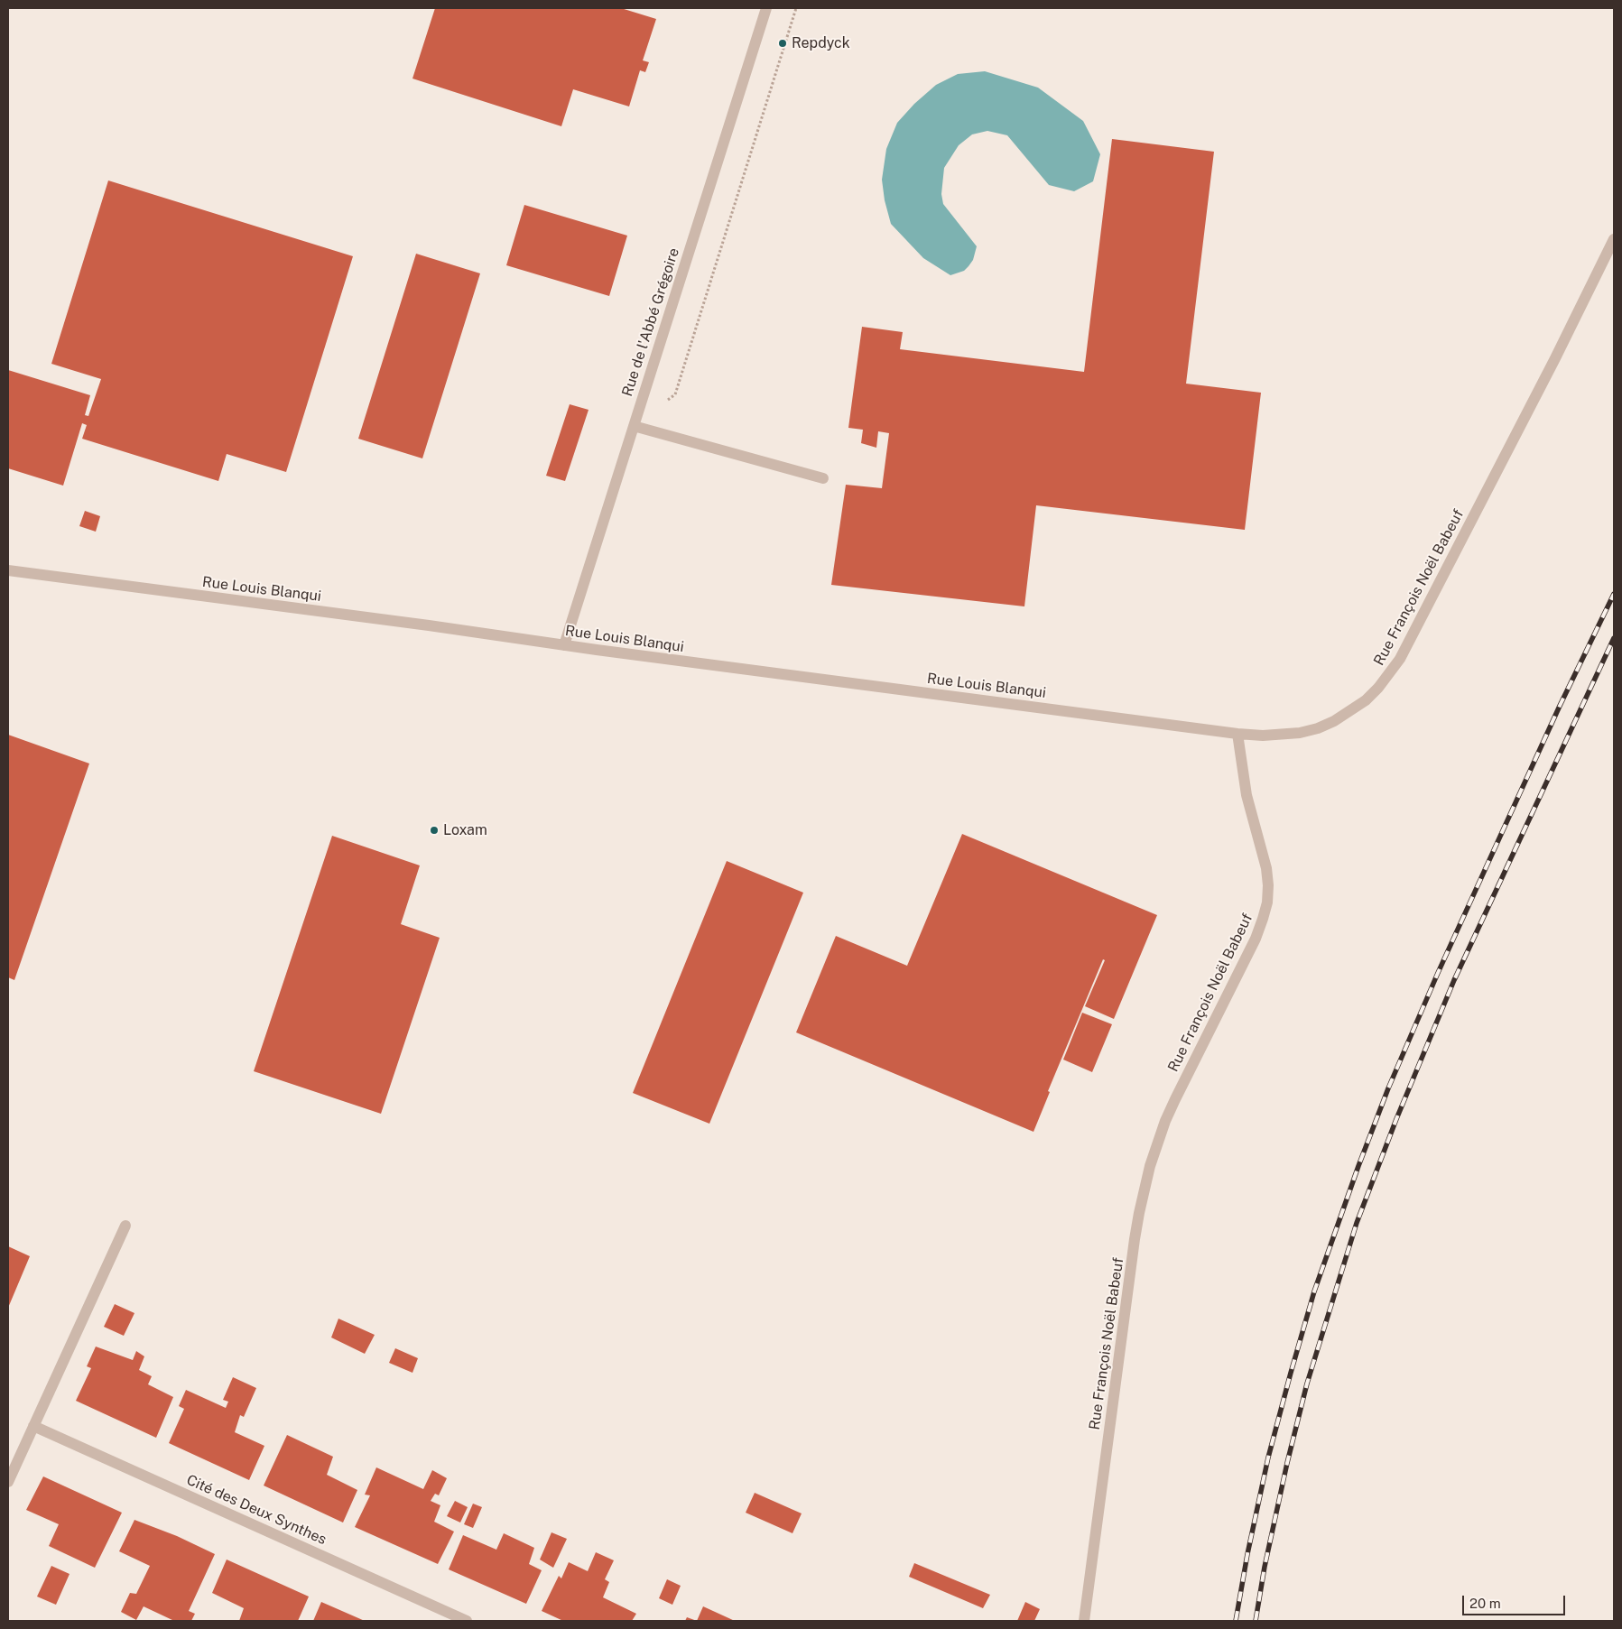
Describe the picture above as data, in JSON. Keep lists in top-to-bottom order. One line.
{"streets":{"street":["Rue de l'Abbé Grégoire","Rue François Noël Babeuf","Rue Louis Blanqui","Cité des Deux Synthes"]},"crossings":[["Rue de l'Abbé Grégoire","Rue Louis Blanqui"],["Rue François Noël Babeuf","Rue Louis Blanqui"]],"places":["Repdyck","Loxam"],"scale_bar":"20 m"}
